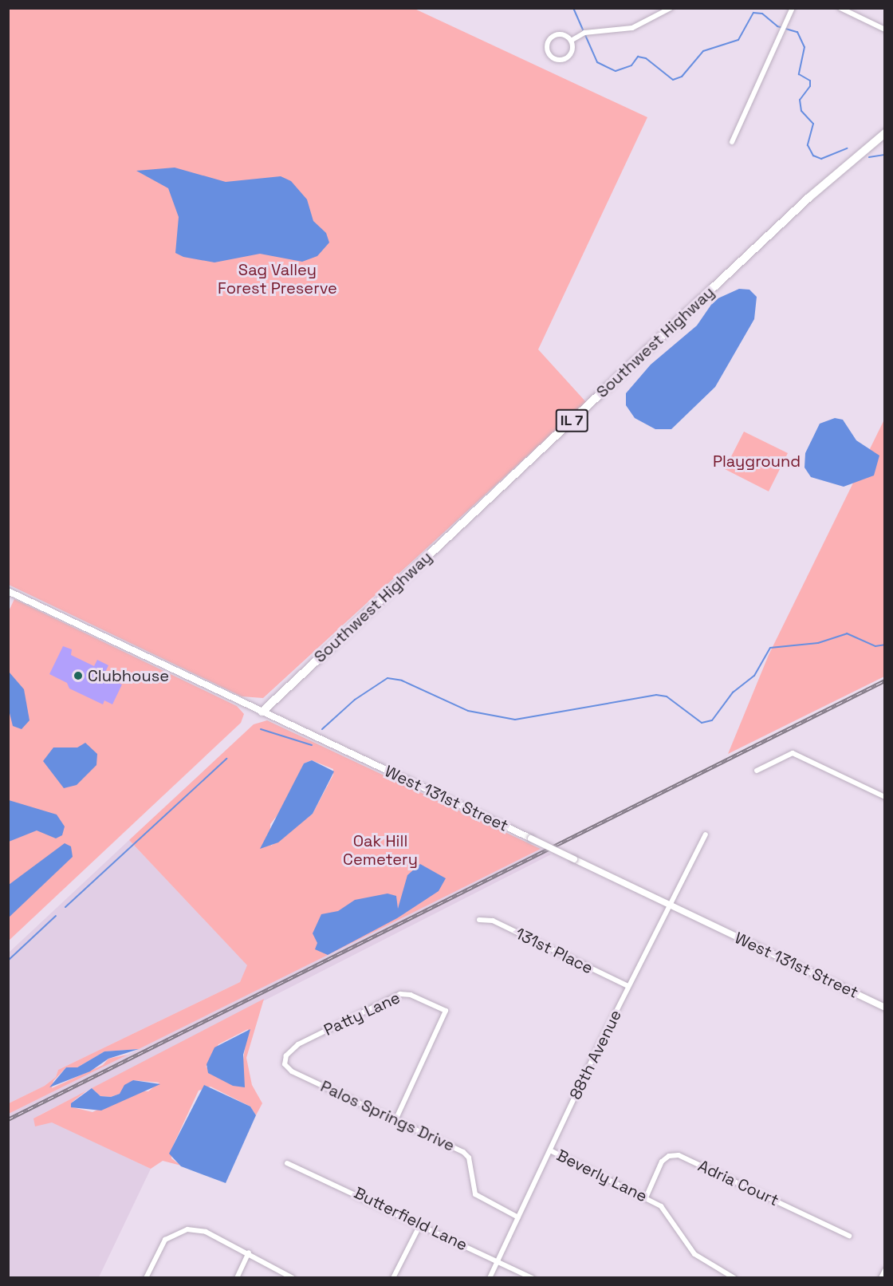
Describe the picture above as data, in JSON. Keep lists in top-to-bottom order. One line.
{"streets":{"main road":["Southwest Highway","IL 7"],"street":["West 131st Street","131st Place","Patty Lane","88th Avenue","Palos Springs Drive","Beverly Lane","Adria Court","Butterfield Lane"]},"crossings":[["Southwest Highway","West 131st Street"],["West 131st Street","88th Avenue"],["131st Place","88th Avenue"],["Patty Lane","Palos Springs Drive"],["88th Avenue","Palos Springs Drive"],["88th Avenue","Beverly Lane"],["88th Avenue","Butterfield Lane"],["Beverly Lane","Adria Court"]],"parks":["Sag Valley Forest Preserve","Playground","Oak Hill Cemetery"],"places":["Clubhouse"]}
